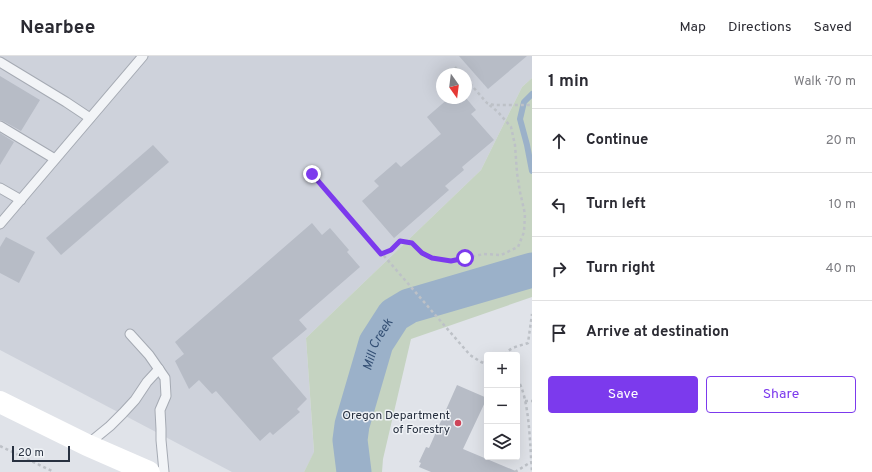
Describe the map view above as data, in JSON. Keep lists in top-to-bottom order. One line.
{"water":["Mill Creek"],"places":["Oregon Department of Forestry"],"scale_bar":"20 m","north":"bottom","page":{"header":"Nearbee","nav":["Map","Directions","Saved"],"heading":["1 min","Walk · 70 m"],"list":[["Continue","20 m"],["Turn left","10 m"],["Turn right","40 m"],"Arrive at destination"],"map_buttons":["+","−"],"buttons":["Save","Share"],"scale":"20 m"}}
